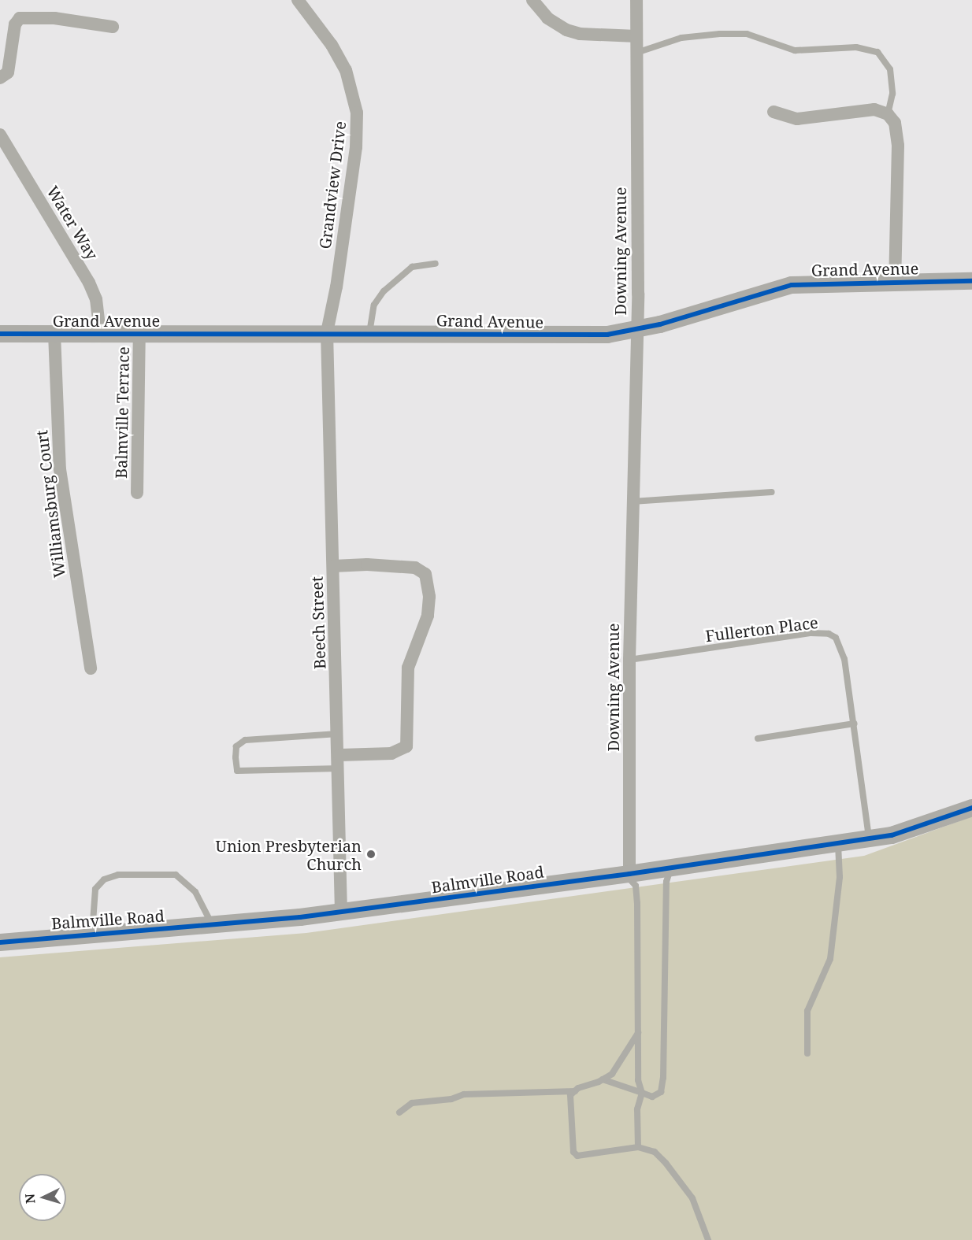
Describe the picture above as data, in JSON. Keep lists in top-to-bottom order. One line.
{"streets":{"street":["Grandview Drive","Water Way","Downing Avenue","Grand Avenue","Balmville Terrace","Williamsburg Court","Beech Street","Balmville Road"],"lane":["Fullerton Place"]},"crossings":[["Grandview Drive","Grand Avenue"],["Grandview Drive","Beech Street"],["Water Way","Grand Avenue"],["Downing Avenue","Grand Avenue"],["Downing Avenue","Fullerton Place"],["Downing Avenue","Balmville Road"],["Grand Avenue","Balmville Terrace"],["Grand Avenue","Williamsburg Court"],["Grand Avenue","Beech Street"],["Beech Street","Balmville Road"],["Fullerton Place","Balmville Road"]],"places":["Union Presbyterian Church"],"north":"left"}
